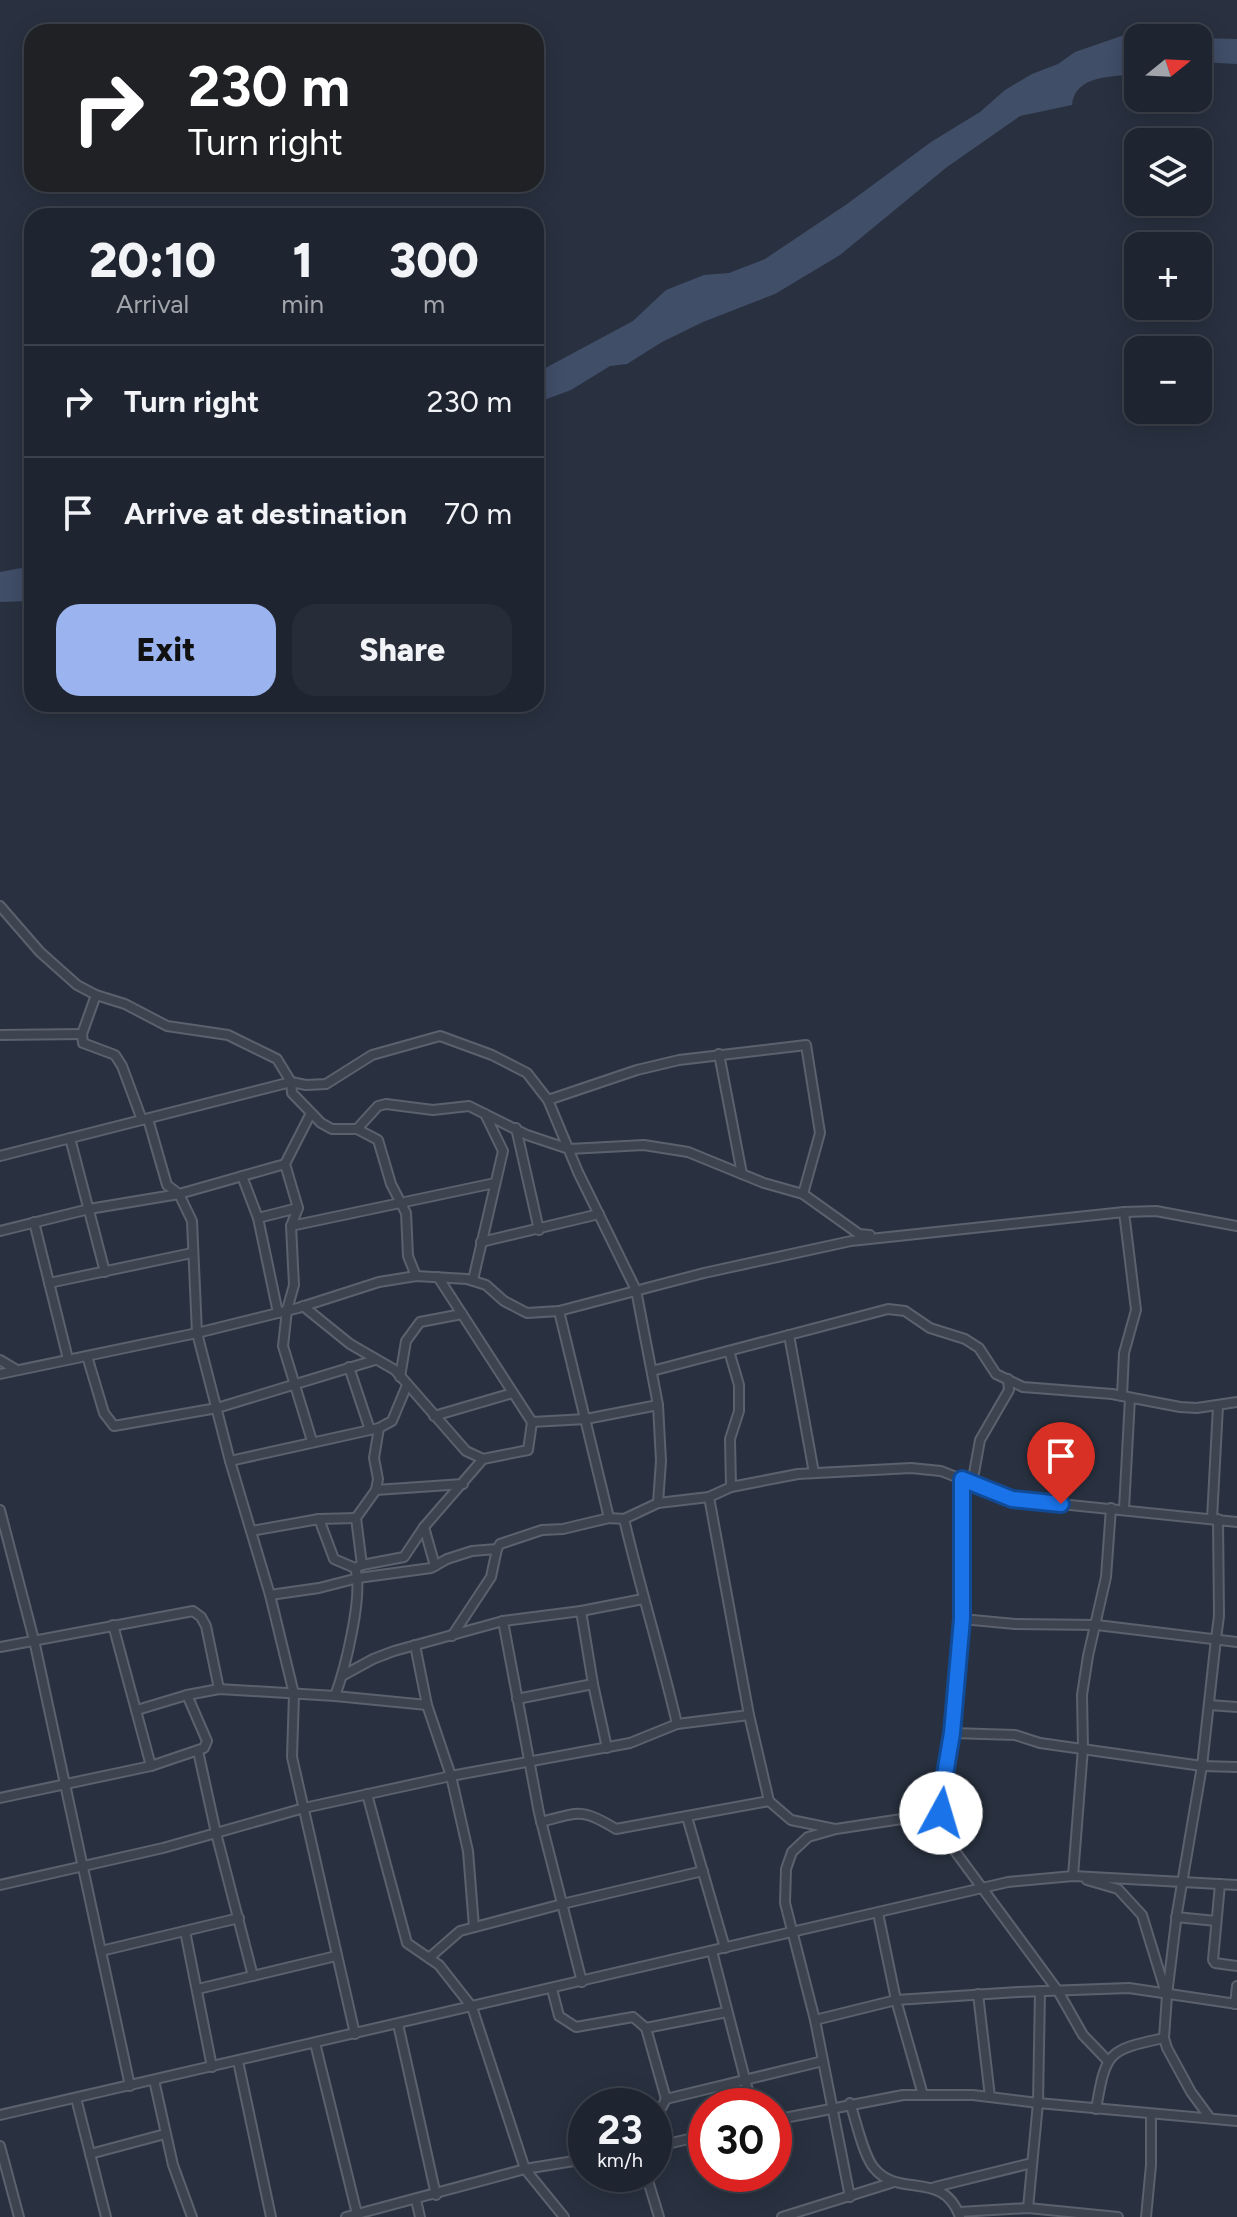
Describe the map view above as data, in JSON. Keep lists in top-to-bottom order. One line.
{"north":"right","page":{"map_buttons":["+","−"],"turn":["230 m","Turn right"],"eta":["20:10","Arrival","1","min","300","m"],"list":[{"name":"Turn right","value":"230 m"},{"name":"Arrive at destination","value":"70 m"}],"buttons":["Exit","Share"],"speed":"23 km/h","limit":"30"}}
